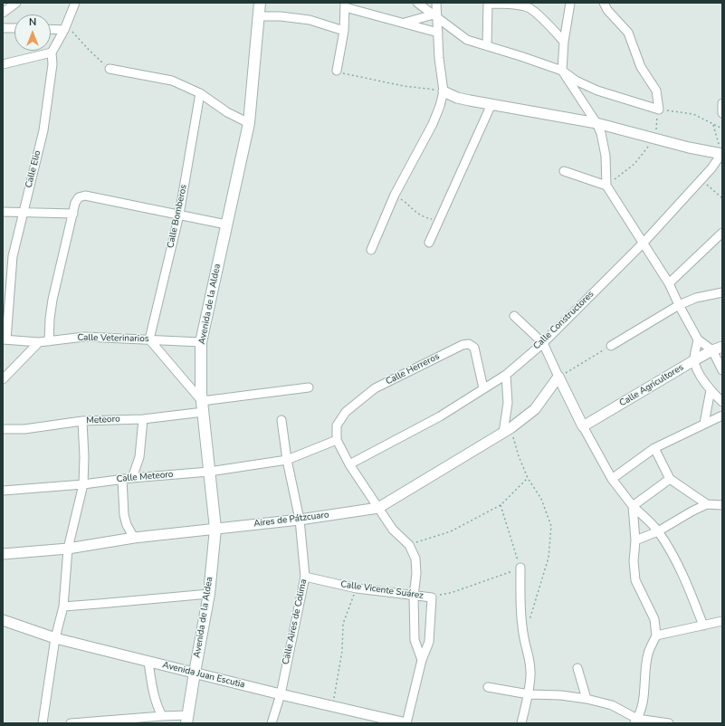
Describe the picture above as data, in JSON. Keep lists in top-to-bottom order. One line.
{"streets":{"main road":["Avenida de la Aldea"],"street":["Calle Elio","Calle Bomberos","Calle Constructores","Calle Veterinarios","Calle Herreros","Calle Agricultores","Meteoro","Calle Meteoro","Aires de Pátzcuaro","Calle Vicente Suárez","Calle Aires de Colima","Avenida Juan Escutia"]},"crossings":[["Calle Elio","Calle Veterinarios"],["Calle Bomberos","Calle Veterinarios"],["Avenida de la Aldea","Calle Veterinarios"],["Avenida de la Aldea","Meteoro"],["Avenida de la Aldea","Calle Meteoro"],["Avenida de la Aldea","Aires de Pátzcuaro"],["Avenida de la Aldea","Avenida Juan Escutia"],["Calle Constructores","Calle Herreros"],["Calle Herreros","Calle Meteoro"],["Calle Meteoro","Calle Aires de Colima"],["Aires de Pátzcuaro","Calle Aires de Colima"],["Calle Vicente Suárez","Calle Aires de Colima"],["Calle Aires de Colima","Avenida Juan Escutia"]],"north":"top"}
